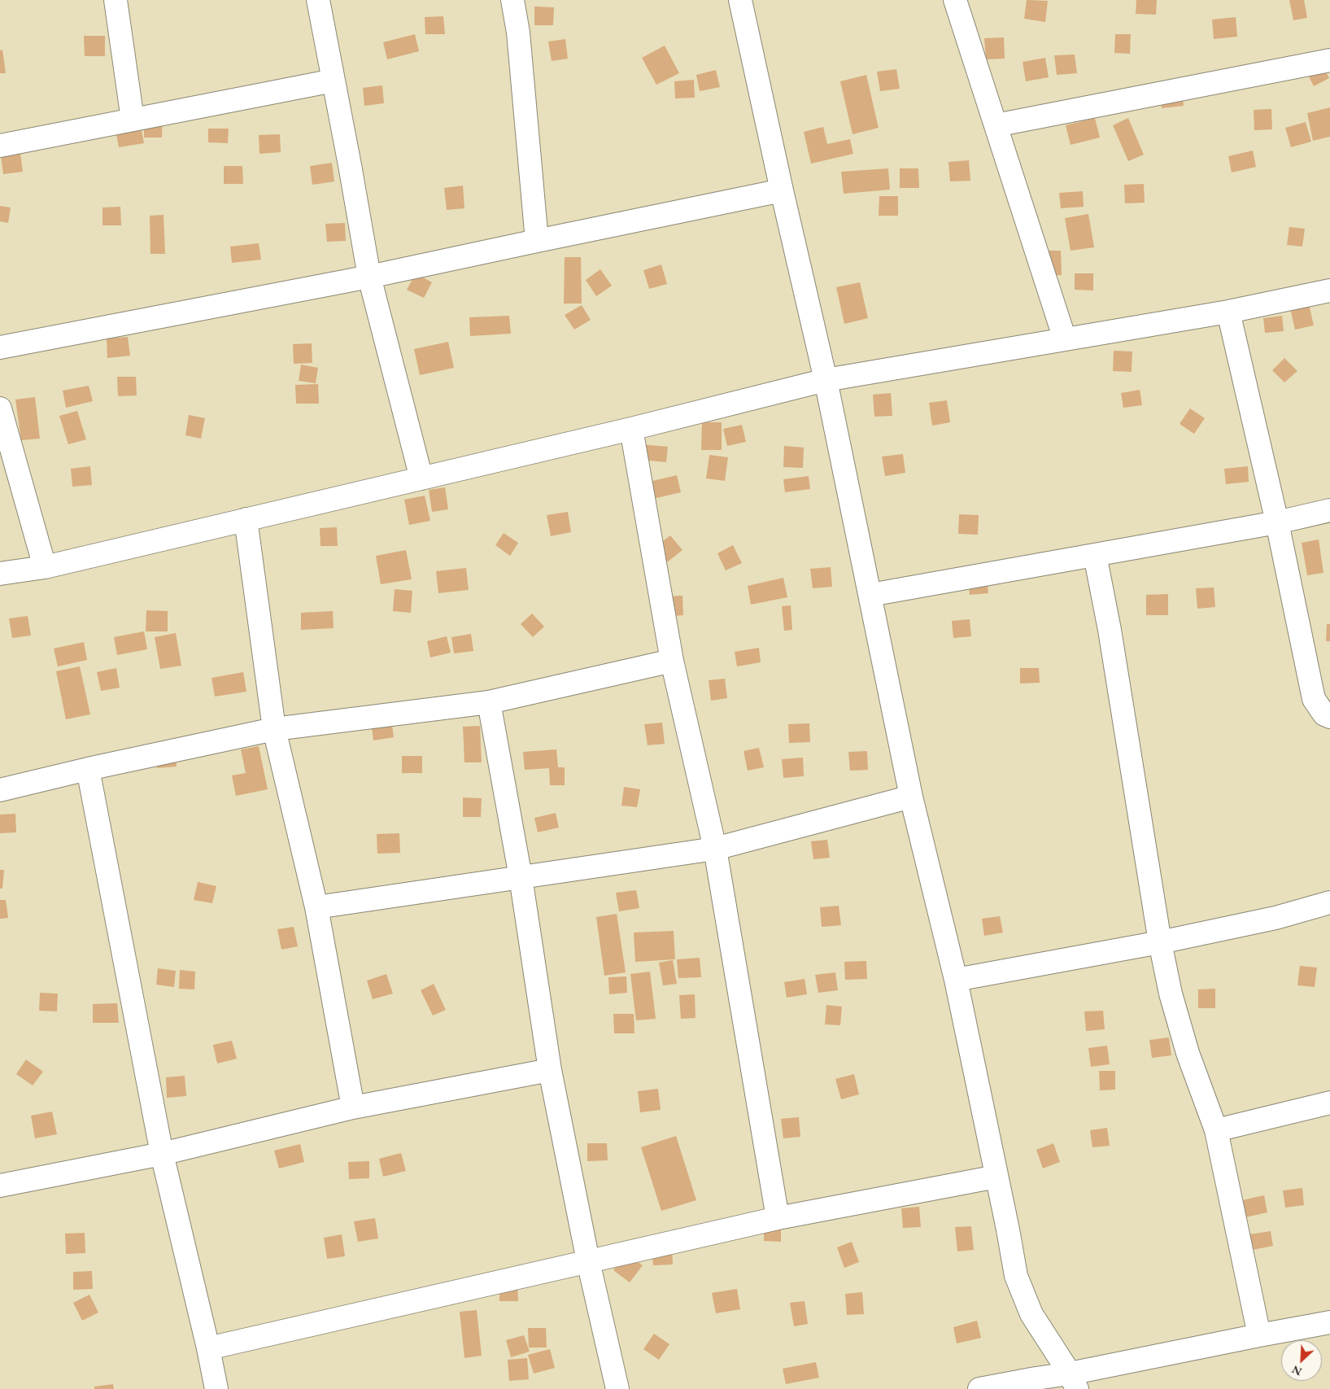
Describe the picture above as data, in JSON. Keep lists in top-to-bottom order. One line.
{"north":"bottom left"}
